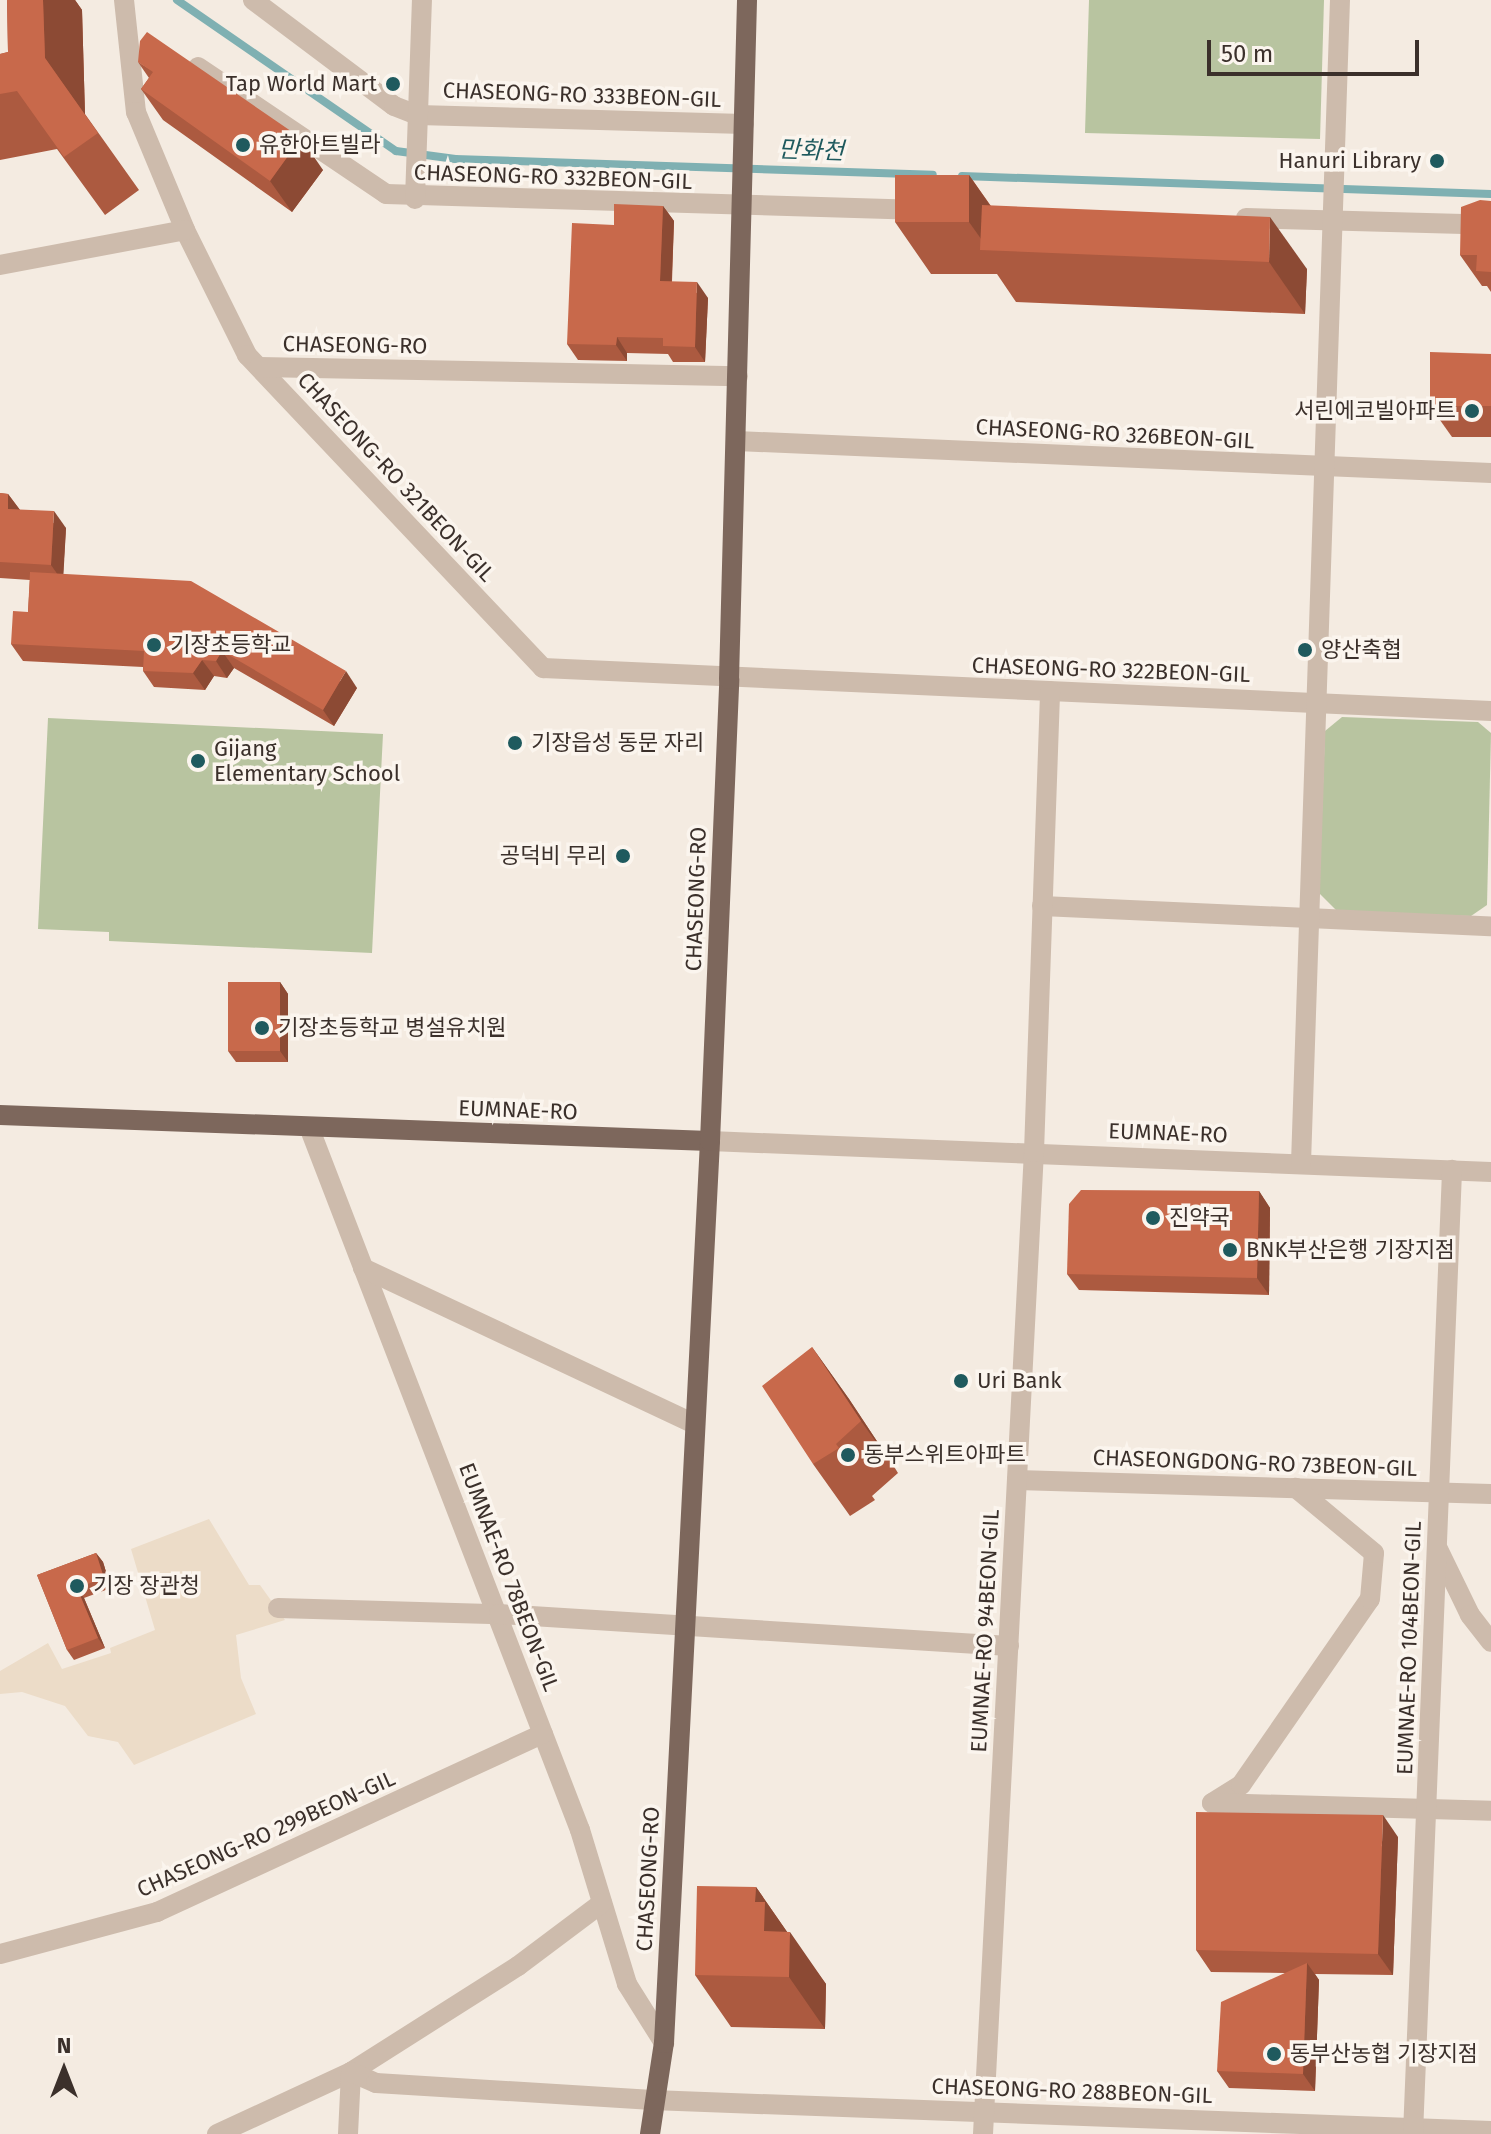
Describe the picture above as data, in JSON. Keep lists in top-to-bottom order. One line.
{"streets":{"main road":["CHASEONG-RO","EUMNAE-RO"],"street":["CHASEONG-RO 333BEON-GIL","CHASEONG-RO 332BEON-GIL","CHASEONG-RO 326BEON-GIL","CHASEONG-RO 321BEON-GIL","CHASEONG-RO 322BEON-GIL","CHASEONGDONG-RO 73BEON-GIL","EUMNAE-RO 78BEON-GIL","EUMNAE-RO 94BEON-GIL","EUMNAE-RO 104BEON-GIL","CHASEONG-RO 299BEON-GIL","CHASEONG-RO 288BEON-GIL"]},"crossings":[["CHASEONG-RO 333BEON-GIL","CHASEONG-RO"],["CHASEONG-RO 332BEON-GIL","CHASEONG-RO"],["CHASEONG-RO","CHASEONG-RO 326BEON-GIL"],["CHASEONG-RO","CHASEONG-RO 321BEON-GIL"],["CHASEONG-RO","CHASEONG-RO 322BEON-GIL"],["CHASEONG-RO","EUMNAE-RO"],["CHASEONG-RO","EUMNAE-RO 78BEON-GIL"],["CHASEONG-RO","CHASEONG-RO 288BEON-GIL"],["CHASEONG-RO 321BEON-GIL","CHASEONG-RO 322BEON-GIL"],["EUMNAE-RO","EUMNAE-RO 78BEON-GIL"],["EUMNAE-RO","EUMNAE-RO 94BEON-GIL"],["EUMNAE-RO","EUMNAE-RO 104BEON-GIL"],["CHASEONGDONG-RO 73BEON-GIL","EUMNAE-RO 94BEON-GIL"],["CHASEONGDONG-RO 73BEON-GIL","EUMNAE-RO 104BEON-GIL"],["EUMNAE-RO 78BEON-GIL","CHASEONG-RO 299BEON-GIL"],["EUMNAE-RO 94BEON-GIL","CHASEONG-RO 288BEON-GIL"],["EUMNAE-RO 104BEON-GIL","CHASEONG-RO 288BEON-GIL"]],"water":["만화천"],"places":["Tap World Mart","유한아트빌라","Hanuri Library","서린에코빌아파트","기장초등학교","양산축협","기장읍성 동문 자리","Gijang Elementary School","공덕비 무리","기장초등학교 병설유치원","진약국","BNK부산은행 기장지점","Uri Bank","동부스위트아파트","기장 장관청","동부산농협 기장지점"],"scale_bar":"50 m","north":"top"}
